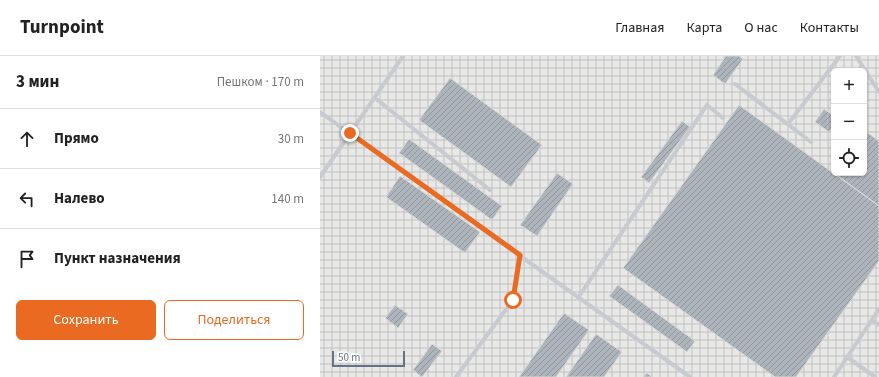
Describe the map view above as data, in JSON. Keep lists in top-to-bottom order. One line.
{"scale_bar":"50 m","page":{"header":"Turnpoint","nav":["Главная","Карта","О нас","Контакты"],"heading":["3 мин","Пешком · 170 m"],"map_buttons":["+","−"],"list":[["Прямо","30 m"],["Налево","140 m"],"Пункт назначения"],"buttons":["Сохранить","Поделиться"],"scale":"50 m"}}
